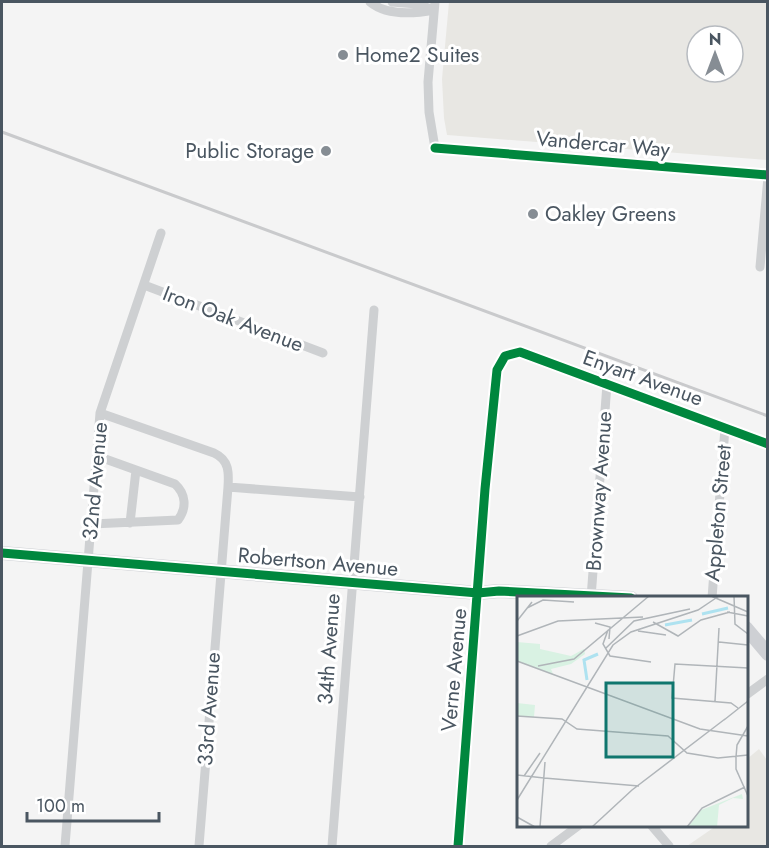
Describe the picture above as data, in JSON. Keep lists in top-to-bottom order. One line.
{"streets":{"street":["Vandercar Way","Iron Oak Avenue","Enyart Avenue","32nd Avenue","Brownway Avenue","Appleton Street","Robertson Avenue","34th Avenue","Verne Avenue","33rd Avenue"]},"crossings":[["Iron Oak Avenue","32nd Avenue"],["Enyart Avenue","Brownway Avenue"],["Enyart Avenue","Appleton Street"],["Enyart Avenue","Verne Avenue"],["32nd Avenue","Robertson Avenue"],["32nd Avenue","33rd Avenue"],["Robertson Avenue","34th Avenue"],["Robertson Avenue","Verne Avenue"],["Robertson Avenue","33rd Avenue"]],"places":["Home2 Suites","Public Storage","Oakley Greens"],"scale_bar":"100 m","north":"top"}
